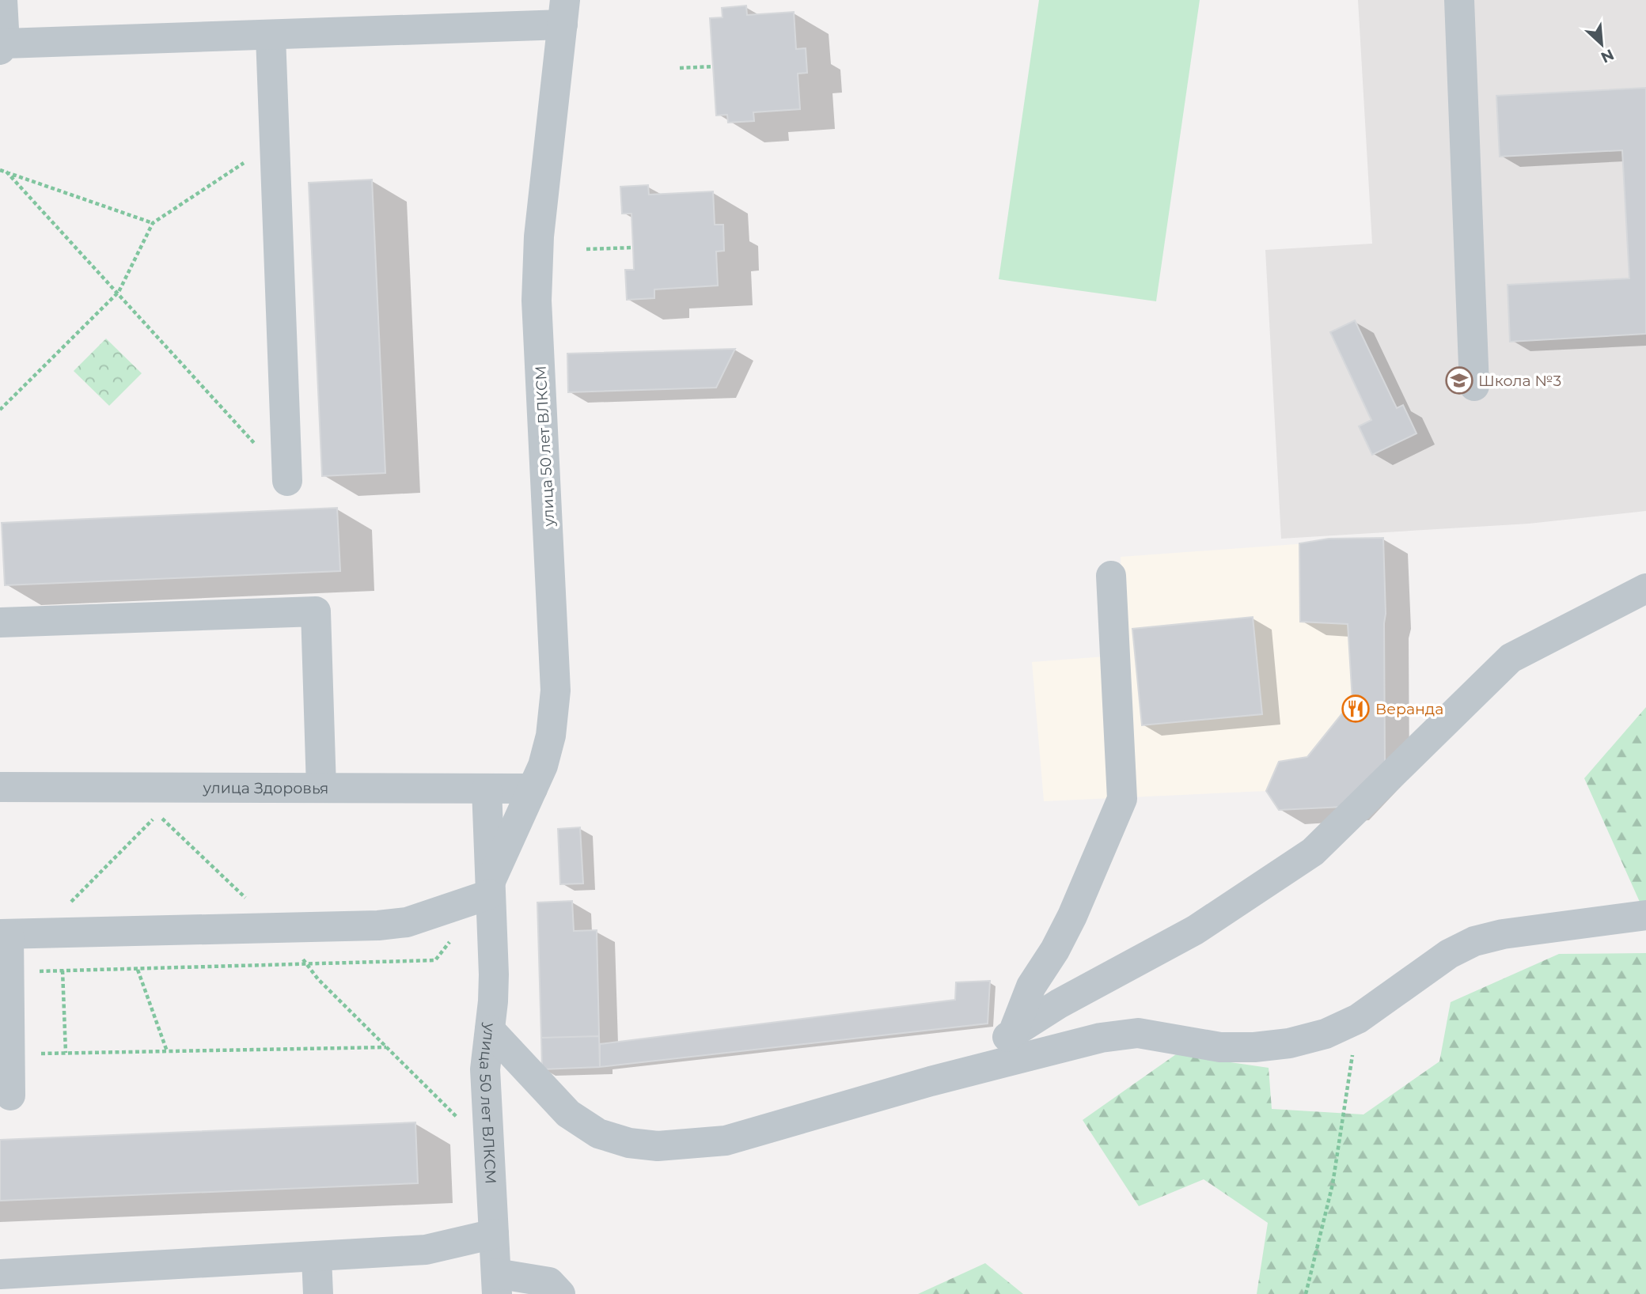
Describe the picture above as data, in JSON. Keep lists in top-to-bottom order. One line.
{"streets":{"street":["улица 50 лет ВЛКСМ","улица Здоровья"]},"crossings":[["улица 50 лет ВЛКСМ","улица Здоровья"]],"places":{"school or university":["Школа №3"],"restaurant":["Веранда"]},"north":"bottom right"}
